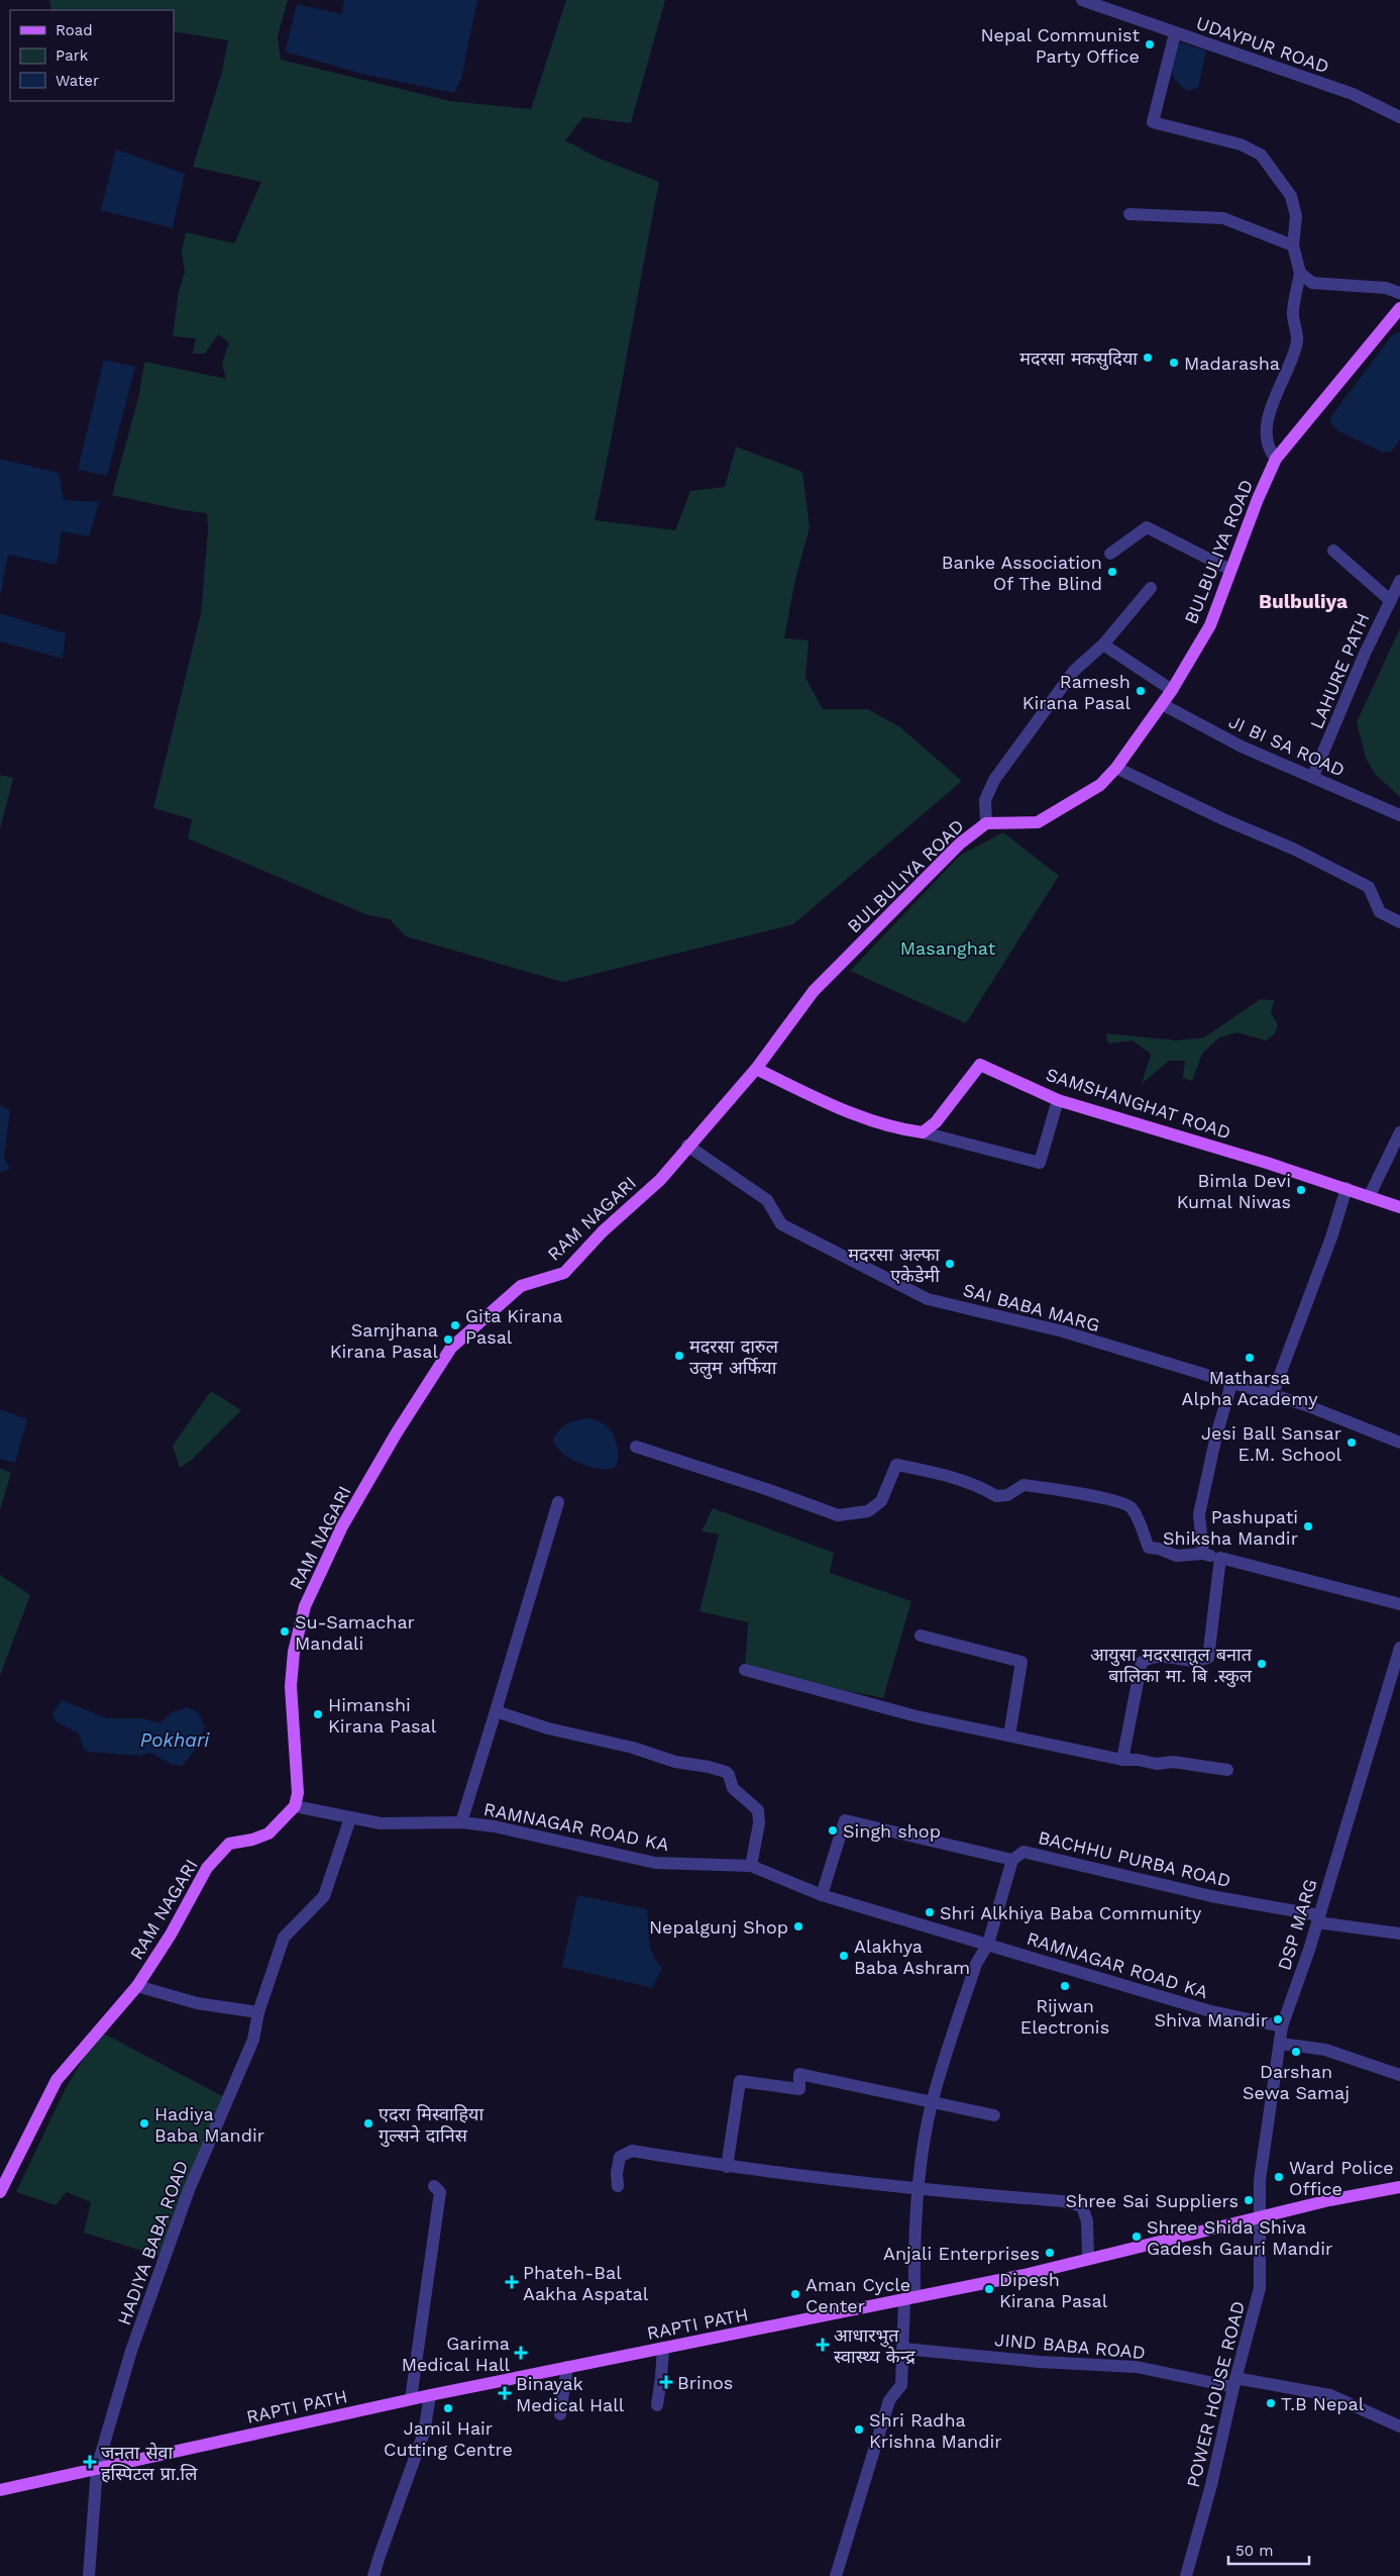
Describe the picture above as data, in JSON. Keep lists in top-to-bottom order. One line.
{"streets":{"main road":["BULBULIYA ROAD","SAMSHANGHAT ROAD","RAM NAGARI","RAPTI PATH"],"street":["UDAYPUR ROAD","LAHURE PATH","JI BI SA ROAD","SAI BABA MARG","RAMNAGAR ROAD KA","BACHHU PURBA ROAD","DSP MARG","HADIYA BABA ROAD","JIND BABA ROAD","POWER HOUSE ROAD"]},"crossings":[["BULBULIYA ROAD","JI BI SA ROAD"],["BULBULIYA ROAD","RAM NAGARI"],["LAHURE PATH","JI BI SA ROAD"],["RAM NAGARI","SAI BABA MARG"],["RAM NAGARI","RAMNAGAR ROAD KA"],["RAMNAGAR ROAD KA","BACHHU PURBA ROAD"],["RAMNAGAR ROAD KA","DSP MARG"],["RAMNAGAR ROAD KA","HADIYA BABA ROAD"],["BACHHU PURBA ROAD","DSP MARG"],["DSP MARG","RAPTI PATH"],["DSP MARG","POWER HOUSE ROAD"],["HADIYA BABA ROAD","RAPTI PATH"],["RAPTI PATH","POWER HOUSE ROAD"],["JIND BABA ROAD","POWER HOUSE ROAD"]],"districts":["Bulbuliya"],"water":["Pokhari"],"parks":["Masanghat"],"places":{"other":["Nepal Communist Party Office","मदरसा मकसुदिया","Madarasha","Banke Association Of The Blind","Ramesh Kirana Pasal","Bimla Devi Kumal Niwas","मदरसा अल्फा एकेडेमी","Gita Kirana Pasal","Samjhana Kirana Pasal","मदरसा दारुल उलुम अर्फिया","Matharsa Alpha Academy","Jesi Ball Sansar E.M. School","Pashupati Shiksha Mandir","Su-Samachar Mandali","आयुसा मदरसातुल बनात बालिका मा. बि .स्कुल","Himanshi Kirana Pasal","Singh shop","Shri Alkhiya Baba Community","Nepalgunj Shop","Alakhya Baba Ashram","Rijwan Electronis","Shiva Mandir","Darshan Sewa Samaj","Hadiya Baba Mandir","एदरा मिस्वाहिया गुल्सने दानिस","Ward Police Office","Shree Sai Suppliers","Shree Shida Shiva Gadesh Gauri Mandir","Anjali Enterprises","Dipesh Kirana Pasal","Aman Cycle Center","T.B Nepal","Jamil Hair Cutting Centre","Shri Radha Krishna Mandir"],"health":["Phateh-Bal Aakha Aspatal","आधारभुत स्वास्थ्य केन्द्र","Garima Medical Hall","Brinos","Binayak Medical Hall","जनता सेवा हस्पिटल प्रा.लि"]},"legend":["Road","Park","Water"],"scale_bar":"50 m"}
